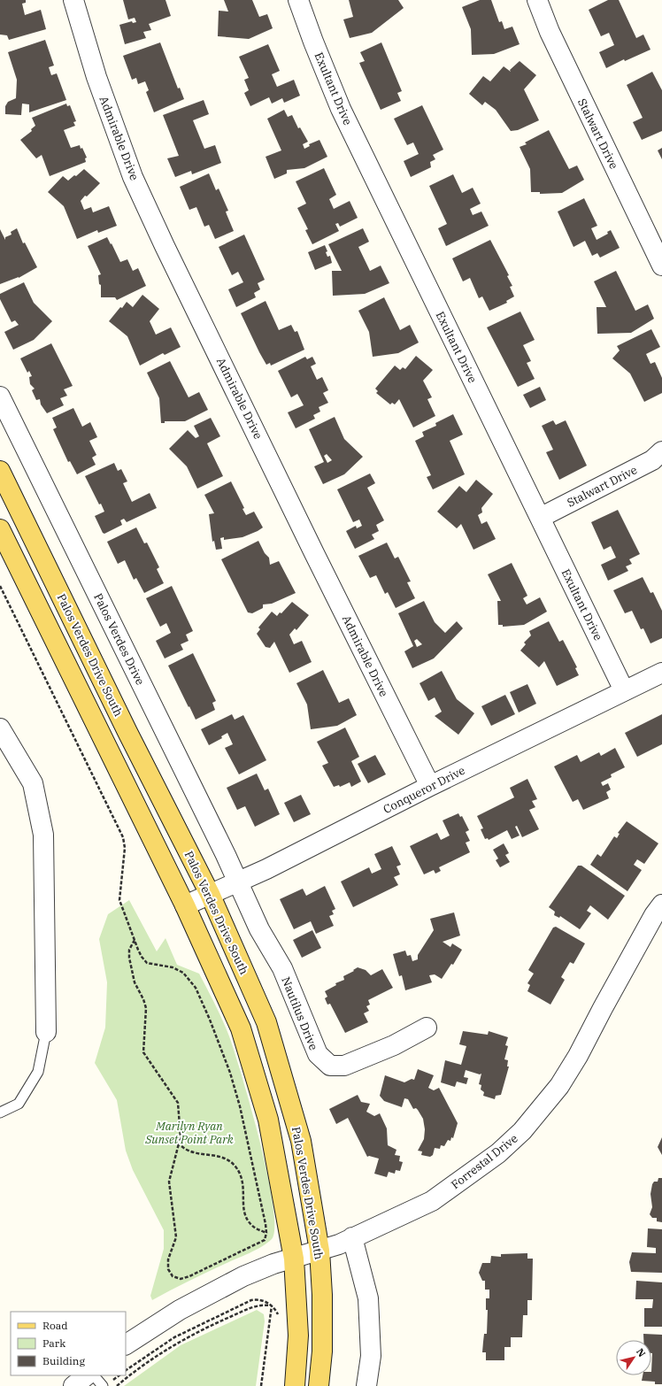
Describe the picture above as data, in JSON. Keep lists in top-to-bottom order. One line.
{"streets":{"main road":["Palos Verdes Drive South"],"street":["Exultant Drive","Stalwart Drive","Admirable Drive","Palos Verdes Drive","Conqueror Drive","Nautilus Drive","Forrestal Drive"]},"crossings":[["Exultant Drive","Stalwart Drive"],["Exultant Drive","Conqueror Drive"],["Admirable Drive","Conqueror Drive"],["Palos Verdes Drive","Conqueror Drive"],["Palos Verdes Drive","Nautilus Drive"],["Palos Verdes Drive South","Conqueror Drive"],["Palos Verdes Drive South","Forrestal Drive"],["Conqueror Drive","Nautilus Drive"]],"parks":["Marilyn Ryan Sunset Point Park"],"legend":["Road","Park","Building"],"north":"top right"}
